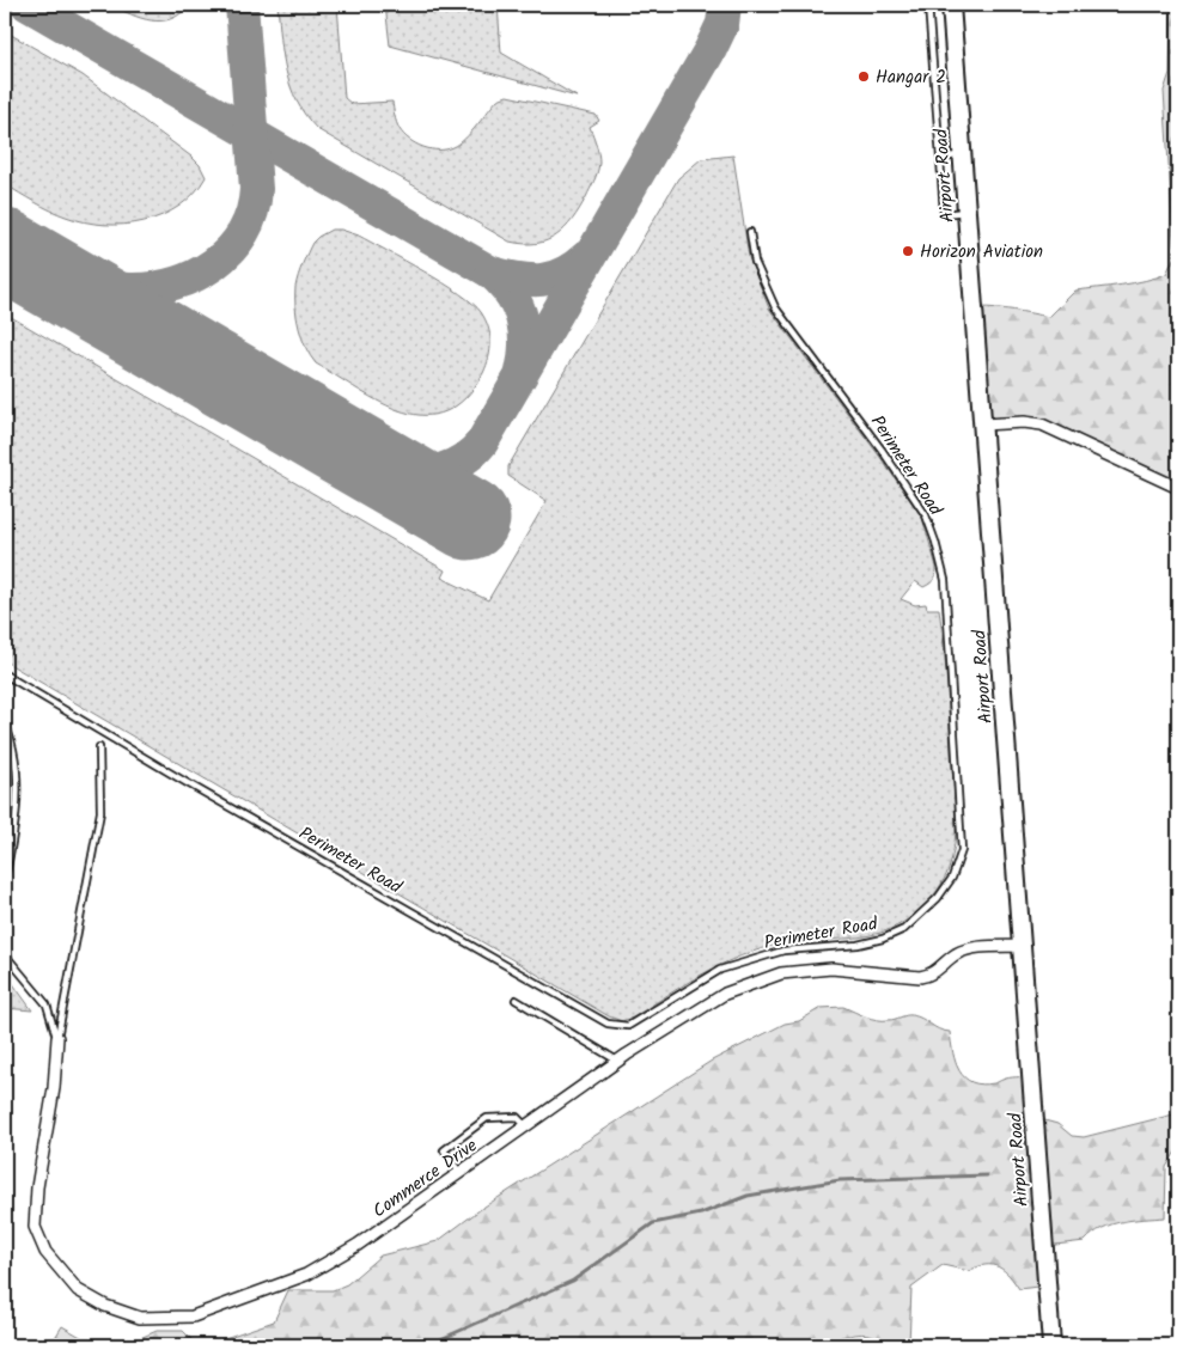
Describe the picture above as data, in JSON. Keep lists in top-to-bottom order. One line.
{"streets":{"main road":["Airport Road"],"street":["Commerce Drive"],"lane":["Perimeter Road"]},"crossings":[["Airport Road","Commerce Drive"]],"places":["Hangar 2","Horizon Aviation"]}
